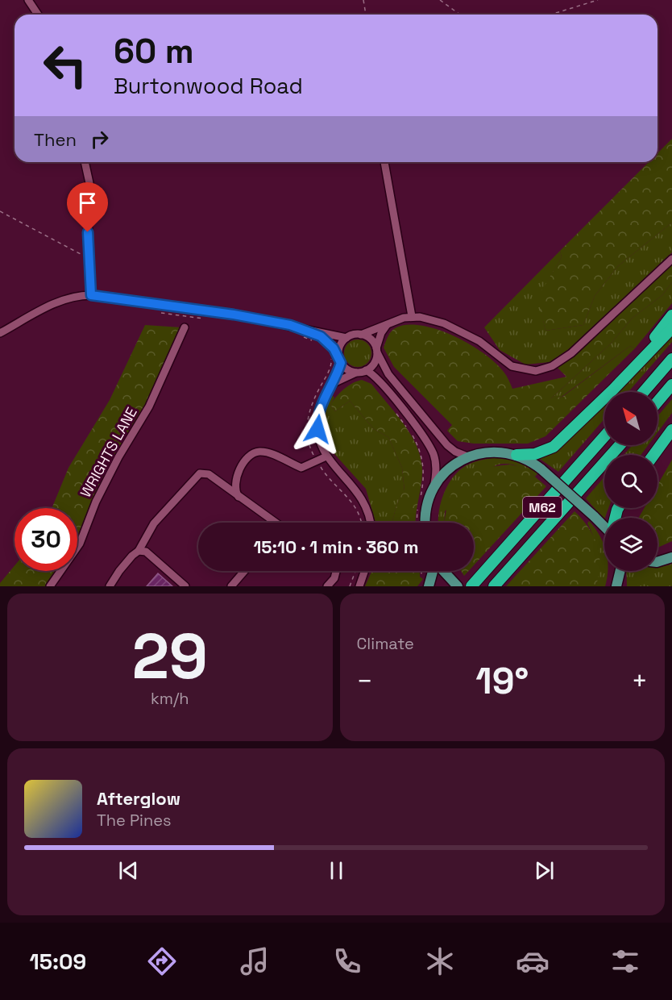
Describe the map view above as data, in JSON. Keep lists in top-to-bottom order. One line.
{"streets":{"highway":["M62"],"street":["WRIGHTS LANE"]},"north":"top left","page":{"turn":["60 m","Burtonwood Road"],"then":"Then","limit":"30","trip":"15:10 · 1 min · 360 m","tile":[["29","km/h"],"Climate"],"heat":["−","19°","+"],"song":["Afterglow","The Pines"],"tabs":"15:09"}}
